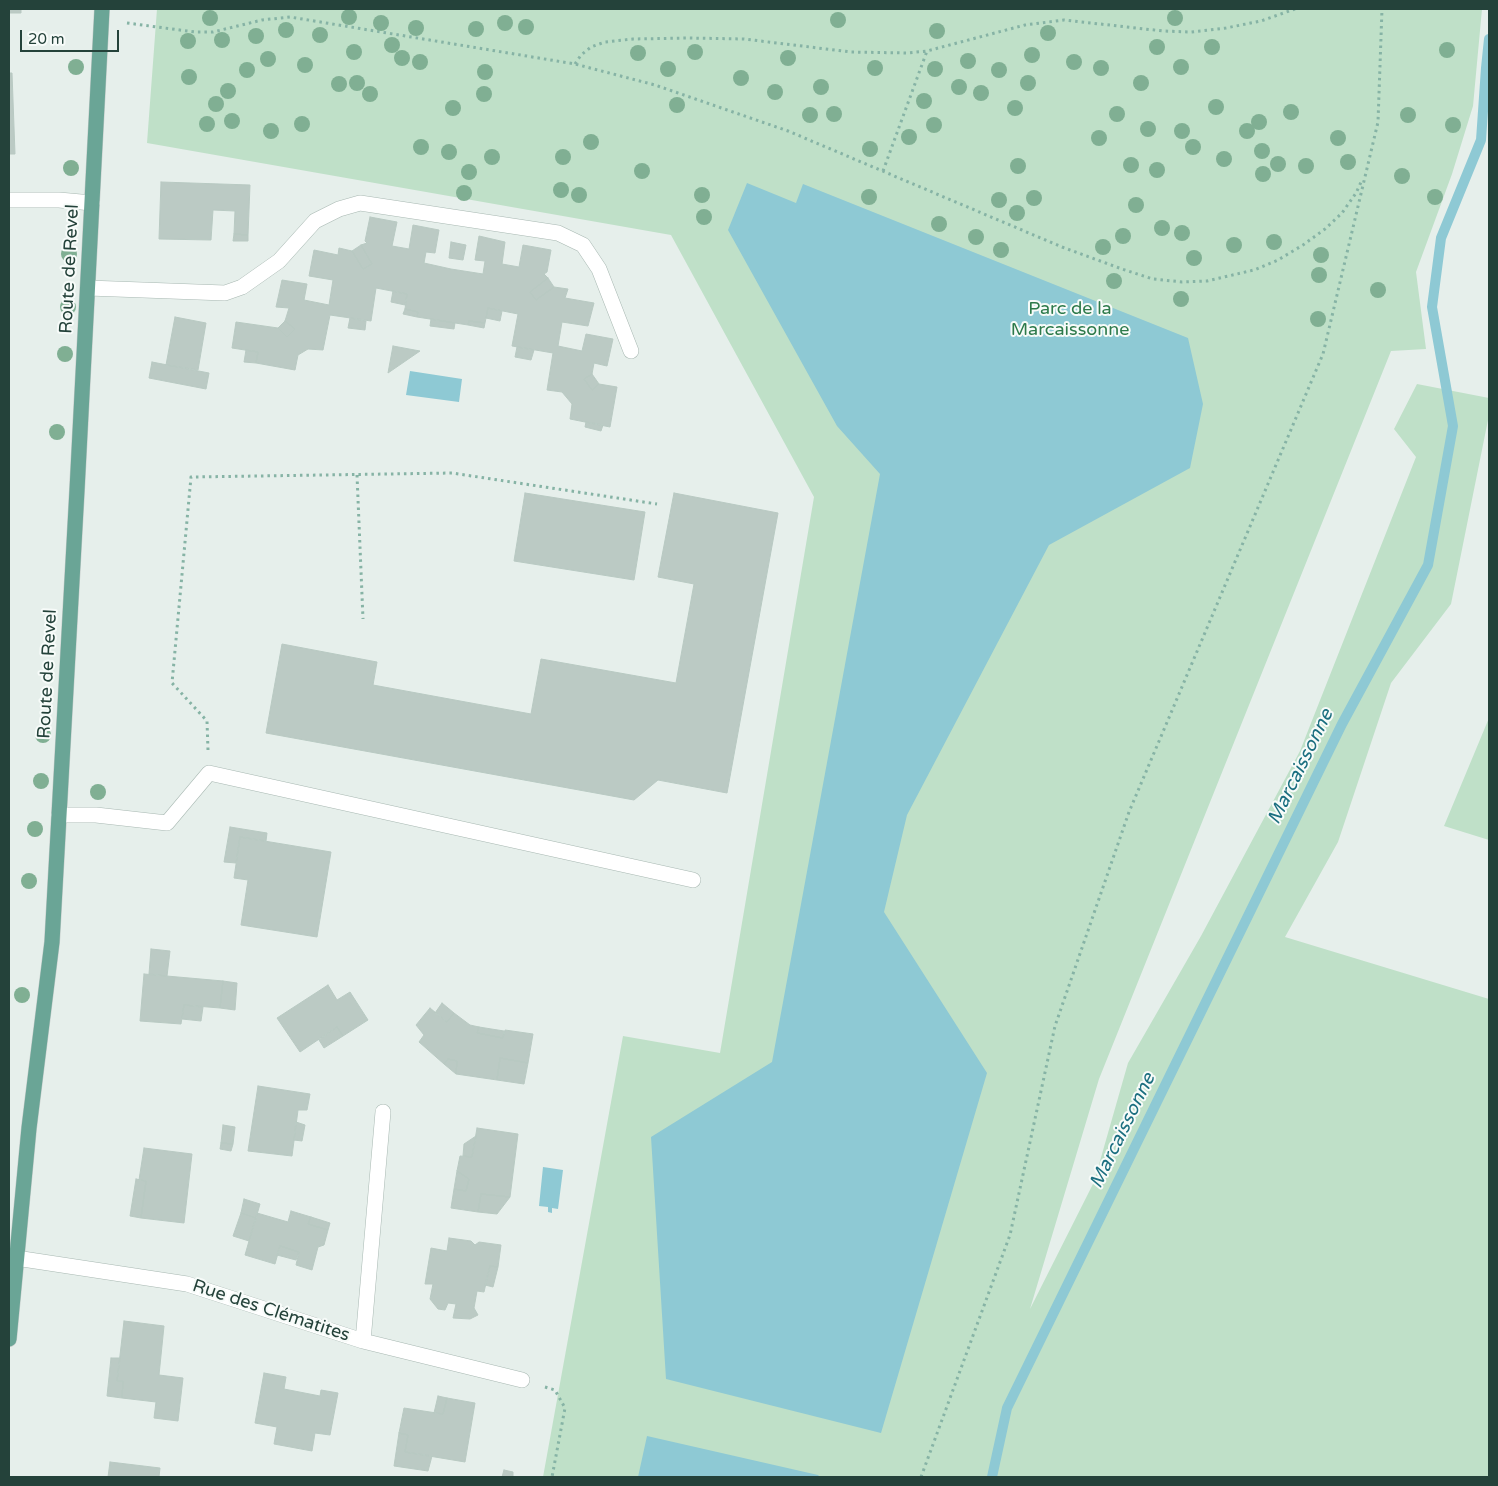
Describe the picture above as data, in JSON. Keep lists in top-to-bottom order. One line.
{"streets":{"main road":["Route de Revel"],"street":["Rue des Clématites"]},"crossings":[["Route de Revel","Rue des Clématites"]],"water":["Marcaissonne"],"parks":["Parc de la Marcaissonne"],"scale_bar":"20 m"}
